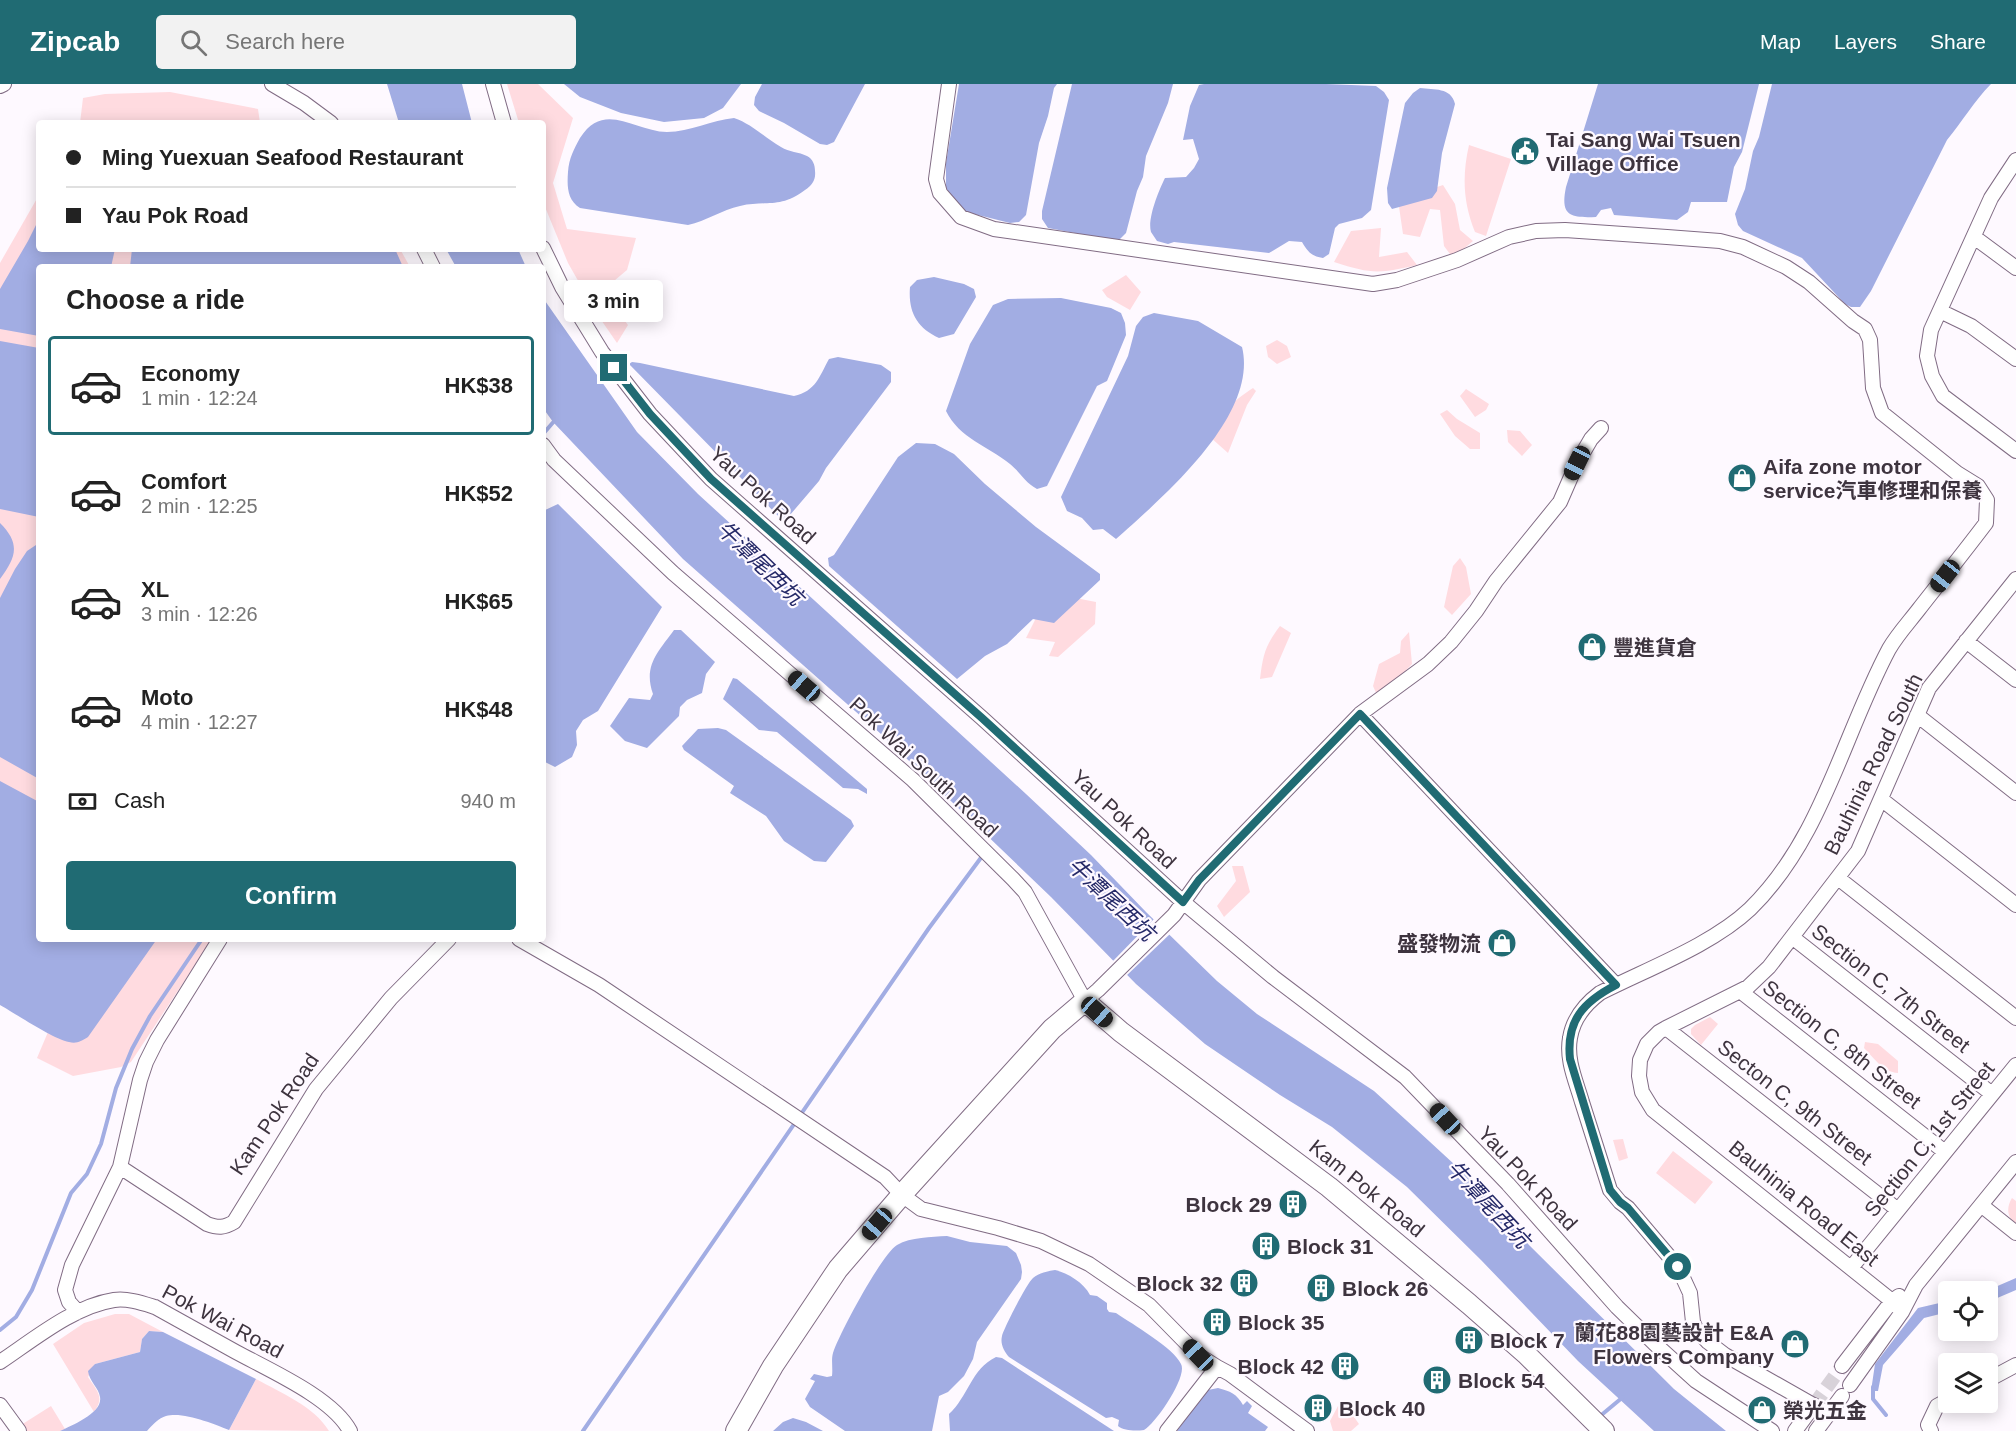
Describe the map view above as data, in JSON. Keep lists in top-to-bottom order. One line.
{"streets":{"street":["Yau Pok Road","Bauhinia Road South","Pok Wai South Road","Section C, 7th Street","Section C, 8th Street","Secton C, 9th Street","Kam Pok Road","Section C, 1st Street","Bauhinia Road East","Pok Wai Road"]},"crossings":[["Bauhinia Road South","Section C, 7th Street"],["Bauhinia Road South","Section C, 8th Street"],["Bauhinia Road South","Secton C, 9th Street"],["Bauhinia Road South","Bauhinia Road East"],["Pok Wai South Road","Kam Pok Road"],["Section C, 7th Street","Section C, 1st Street"],["Section C, 8th Street","Section C, 1st Street"],["Secton C, 9th Street","Section C, 1st Street"],["Section C, 1st Street","Bauhinia Road East"]],"water":["牛潭尾西坑"],"places":{"public building":["Tai Sang Wai Tsuen Village Office"],"shop":["Aifa zone motor service汽車修理和保養","豐進貨倉","盛發物流","蘭花88園藝設計 E&A Flowers Company","榮光五金"],"building":["Block 29","Block 31","Block 32","Block 26","Block 35","Block 7","Block 42","Block 54","Block 40"]},"page":{"header":"Zipcab","search":"Search here","nav":["Map","Layers","Share"],"banner":["Ming Yuexuan Seafood Restaurant","Yau Pok Road"],"heading":"Choose a ride","bubble":"3 min","list":[{"name":"Economy","note":"1 min · 12:24","value":"HK$38"},{"name":"Comfort","note":"2 min · 12:25","value":"HK$52"},{"name":"XL","note":"3 min · 12:26","value":"HK$65"},{"name":"Moto","note":"4 min · 12:27","value":"HK$48"}],"pay":["Cash","940 m"],"buttons":"Confirm"}}
